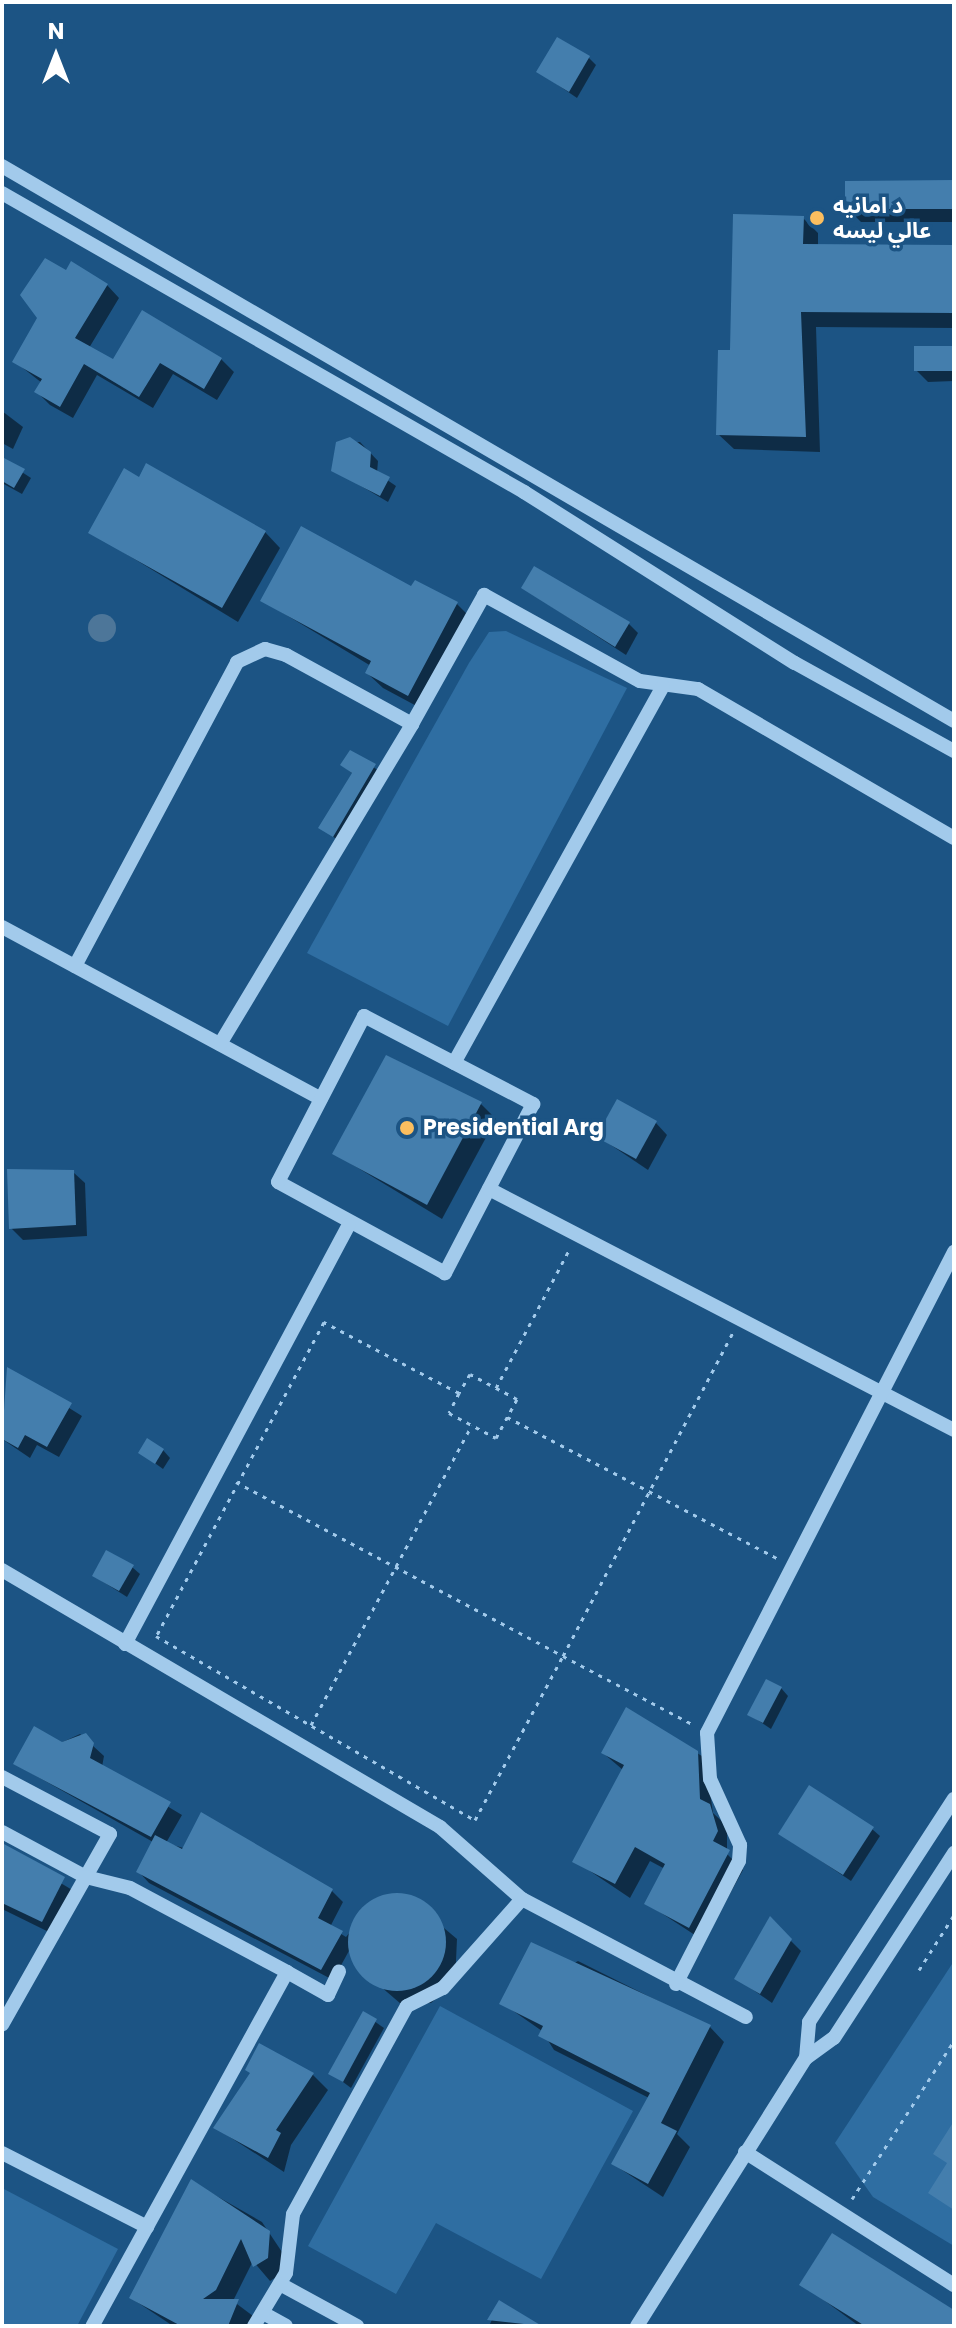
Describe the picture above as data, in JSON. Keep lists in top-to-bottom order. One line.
{"places":["د امانیه عالي لیسه","Presidential Arg"],"north":"top"}
